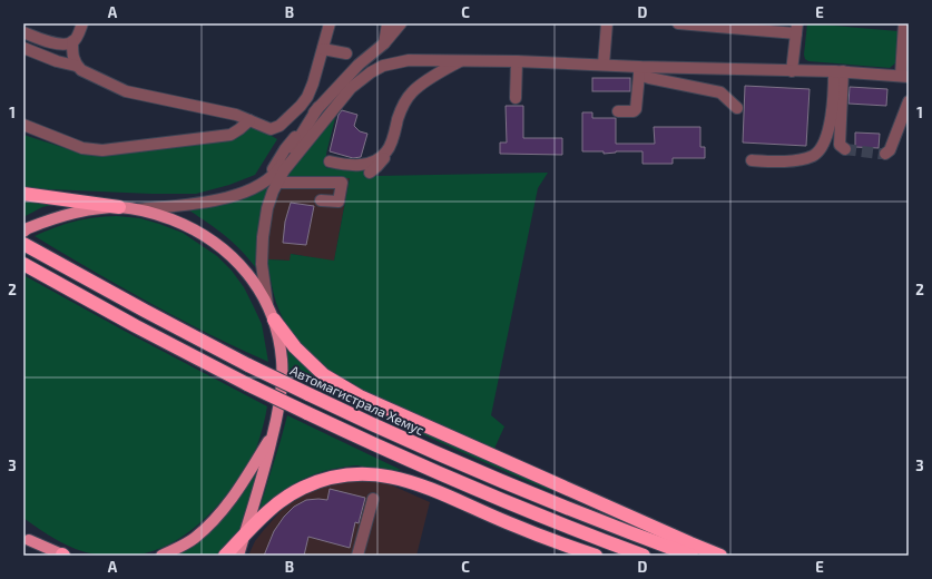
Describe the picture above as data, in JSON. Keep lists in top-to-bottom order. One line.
{"streets":{"highway":["Автомагистрала Хемус"]},"grid":{"columns":["A","B","C","D","E"],"rows":["1","2","3"]}}
